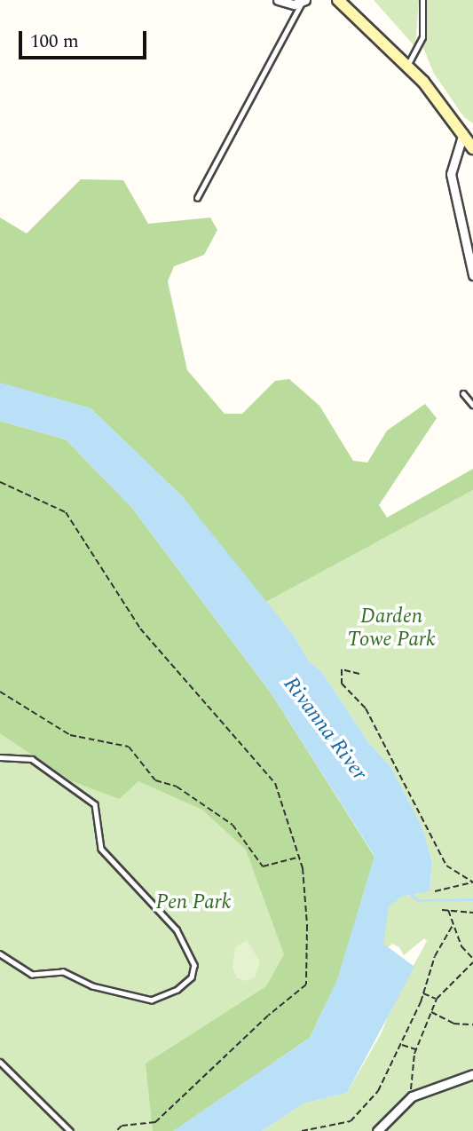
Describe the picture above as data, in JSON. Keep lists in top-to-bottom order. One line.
{"water":["Rivanna River"],"parks":["Darden Towe Park","Pen Park"],"scale_bar":"100 m"}
